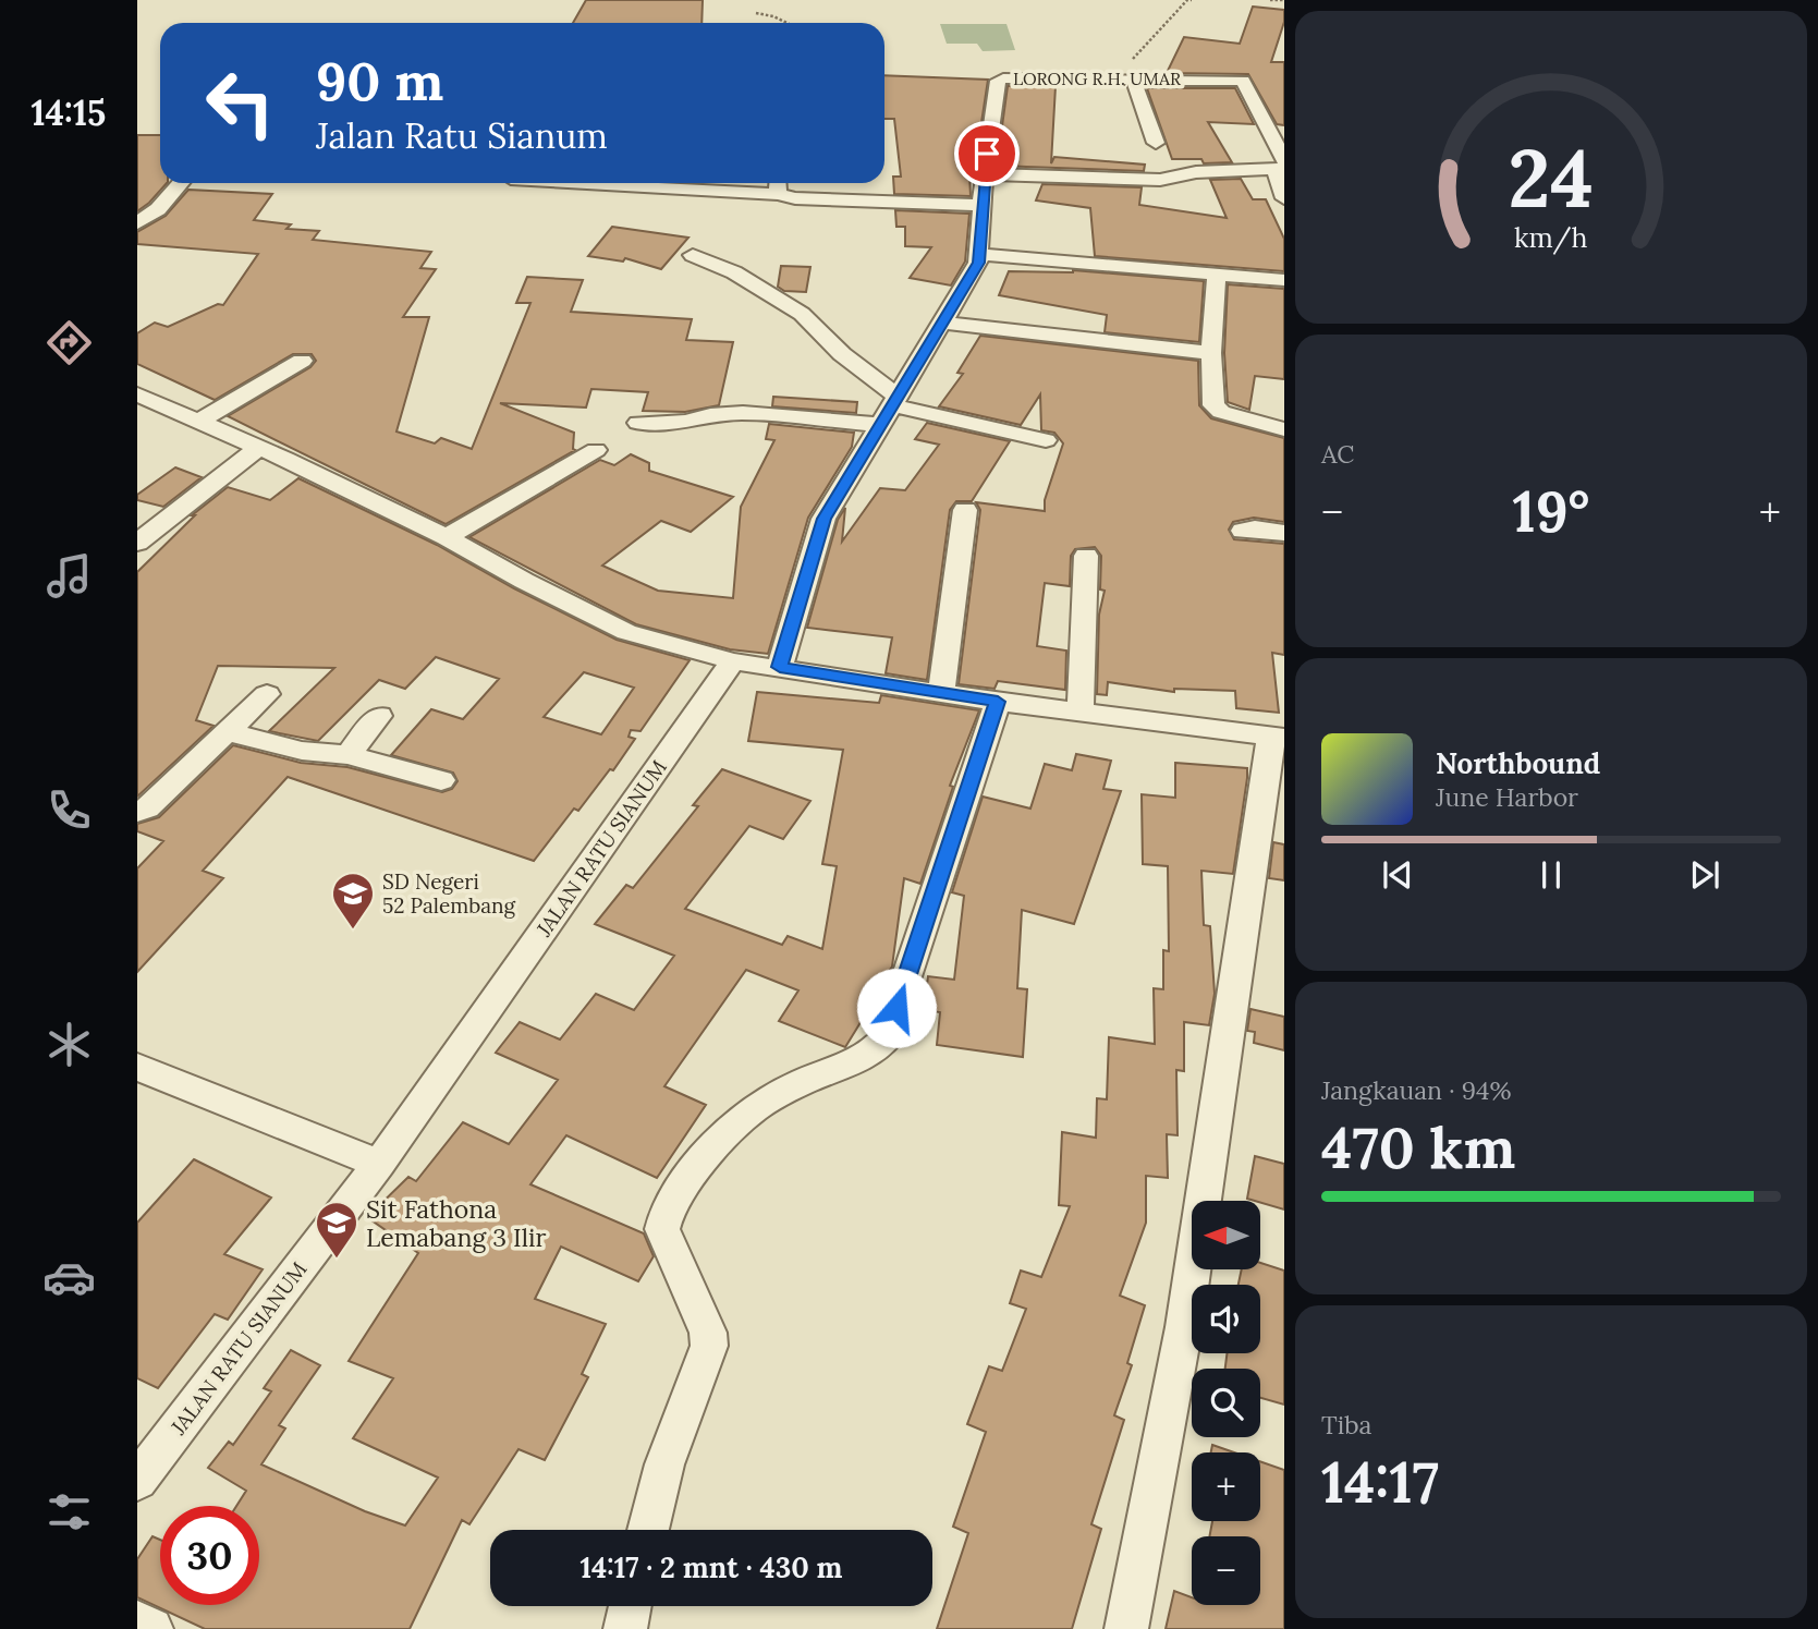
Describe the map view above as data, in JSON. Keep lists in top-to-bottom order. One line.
{"streets":{"street":["LORONG R.H. UMAR","JALAN RATU SIANUM"]},"places":{"school or university":["SD Negeri 52 Palembang","Sit Fathona Lemabang 3 Ilir"]},"north":"left","page":{"tabs":"14:15","turn":["90 m","Jalan Ratu Sianum"],"tile":["AC",["Jangkauan · 94%","470 km"],["Tiba","14:17"]],"heat":["−","19°","+"],"song":["Northbound","June Harbor"],"map_buttons":["+","−"],"limit":"30","trip":"14:17 · 2 mnt · 430 m","gauge":["24","km/h"]}}
